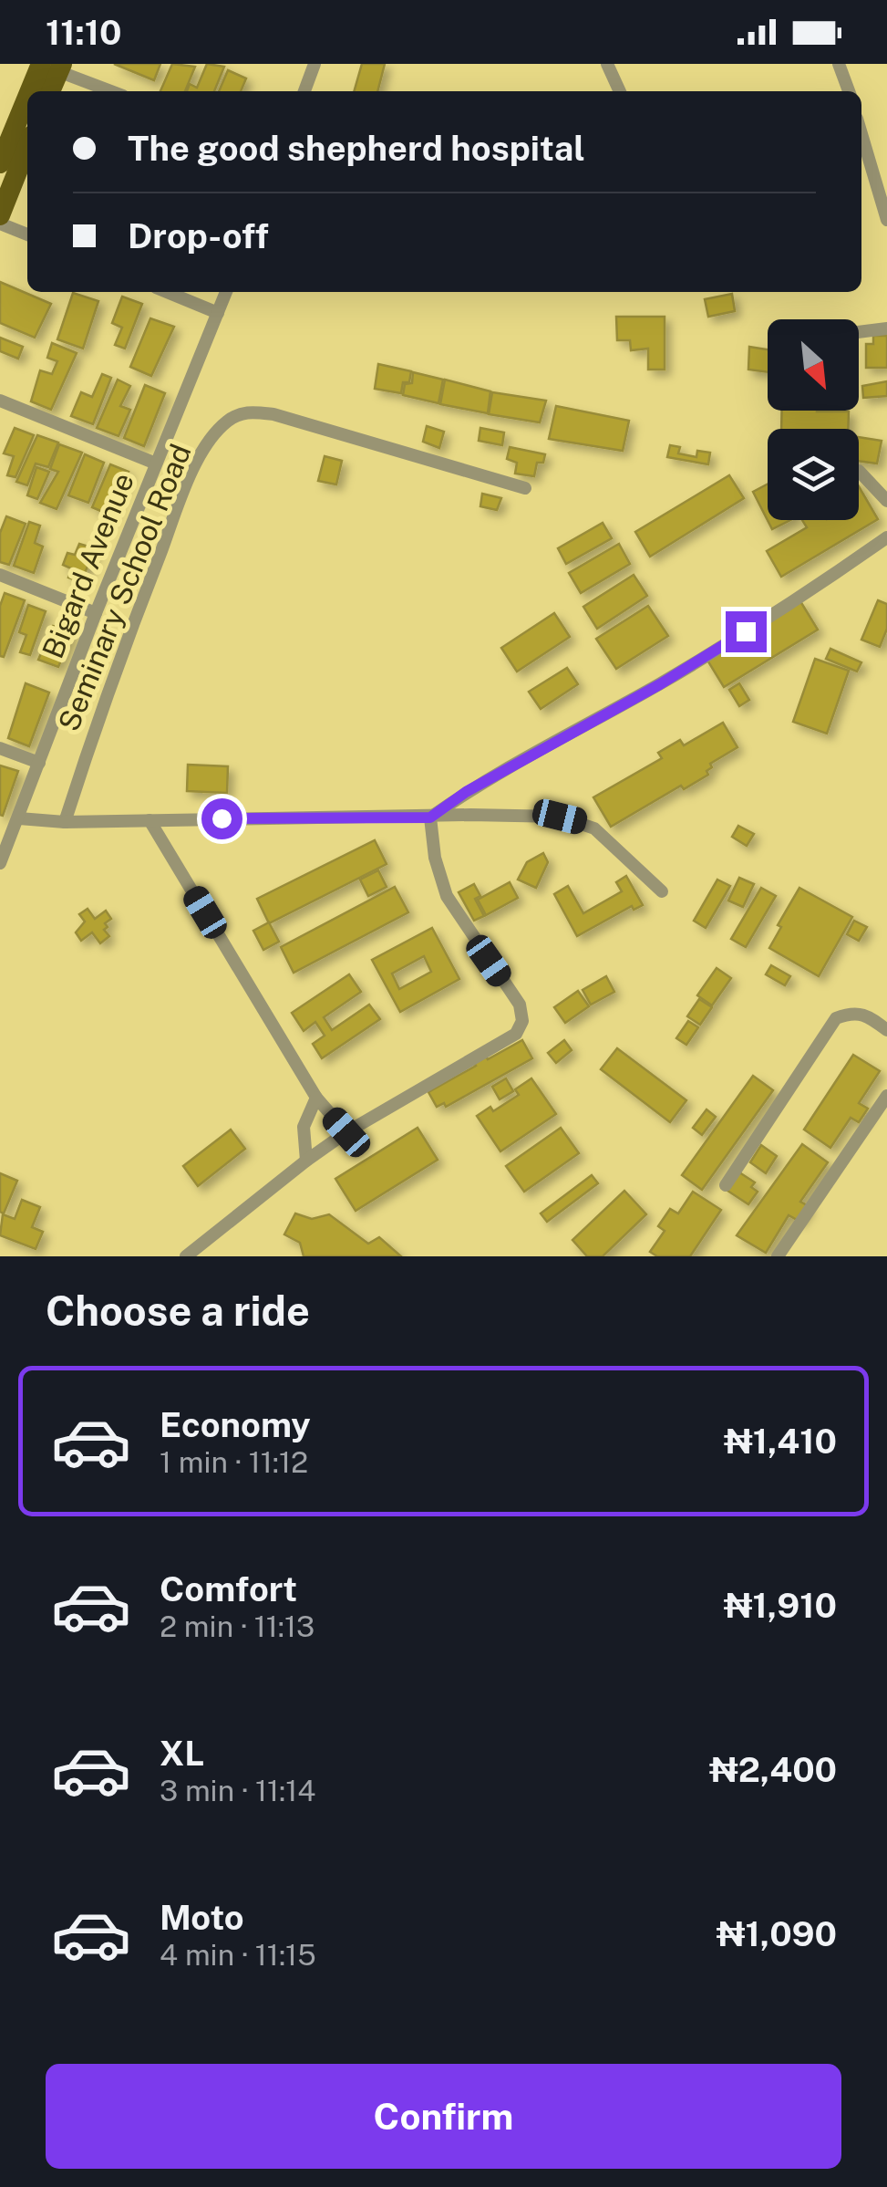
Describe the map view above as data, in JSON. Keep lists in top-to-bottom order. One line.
{"streets":{"street":["Bigard Avenue","Seminary School Road"]},"north":"bottom right","page":{"status":"11:10","banner":["The good shepherd hospital","Drop-off"],"heading":"Choose a ride","list":[{"name":"Economy","note":"1 min · 11:12","value":"₦1,410"},{"name":"Comfort","note":"2 min · 11:13","value":"₦1,910"},{"name":"XL","note":"3 min · 11:14","value":"₦2,400"},{"name":"Moto","note":"4 min · 11:15","value":"₦1,090"}],"buttons":"Confirm"}}
